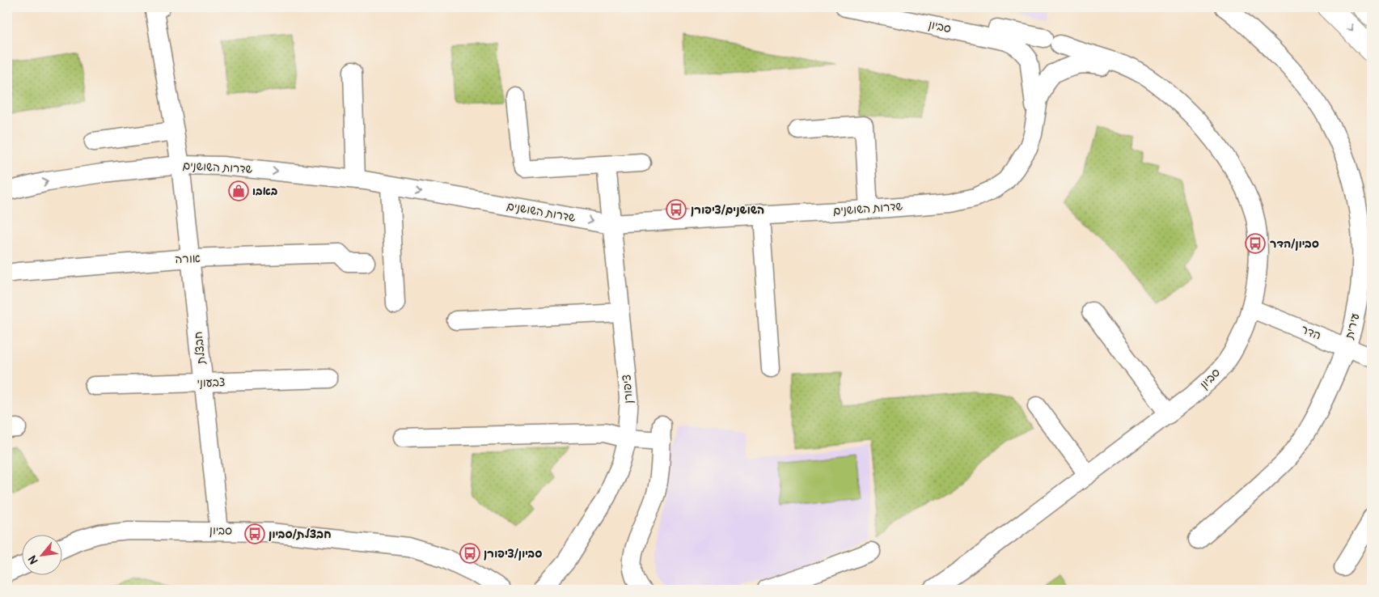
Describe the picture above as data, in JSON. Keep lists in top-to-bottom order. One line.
{"streets":{"street":["סביון","שדרות השושנים","אורה","עירית","הדר","חבצלת","צבעוני","ציפורן"]},"crossings":[["סביון","שדרות השושנים"],["סביון","הדר"],["סביון","חבצלת"],["שדרות השושנים","חבצלת"],["שדרות השושנים","ציפורן"],["אורה","חבצלת"],["עירית","הדר"],["חבצלת","צבעוני"]],"places":{"shop":["באבו"],"bus stop":["השושנים/ציפורן","סביון/הדר","חבצלת/סביון","סביון/ציפורן"]},"north":"bottom left"}
